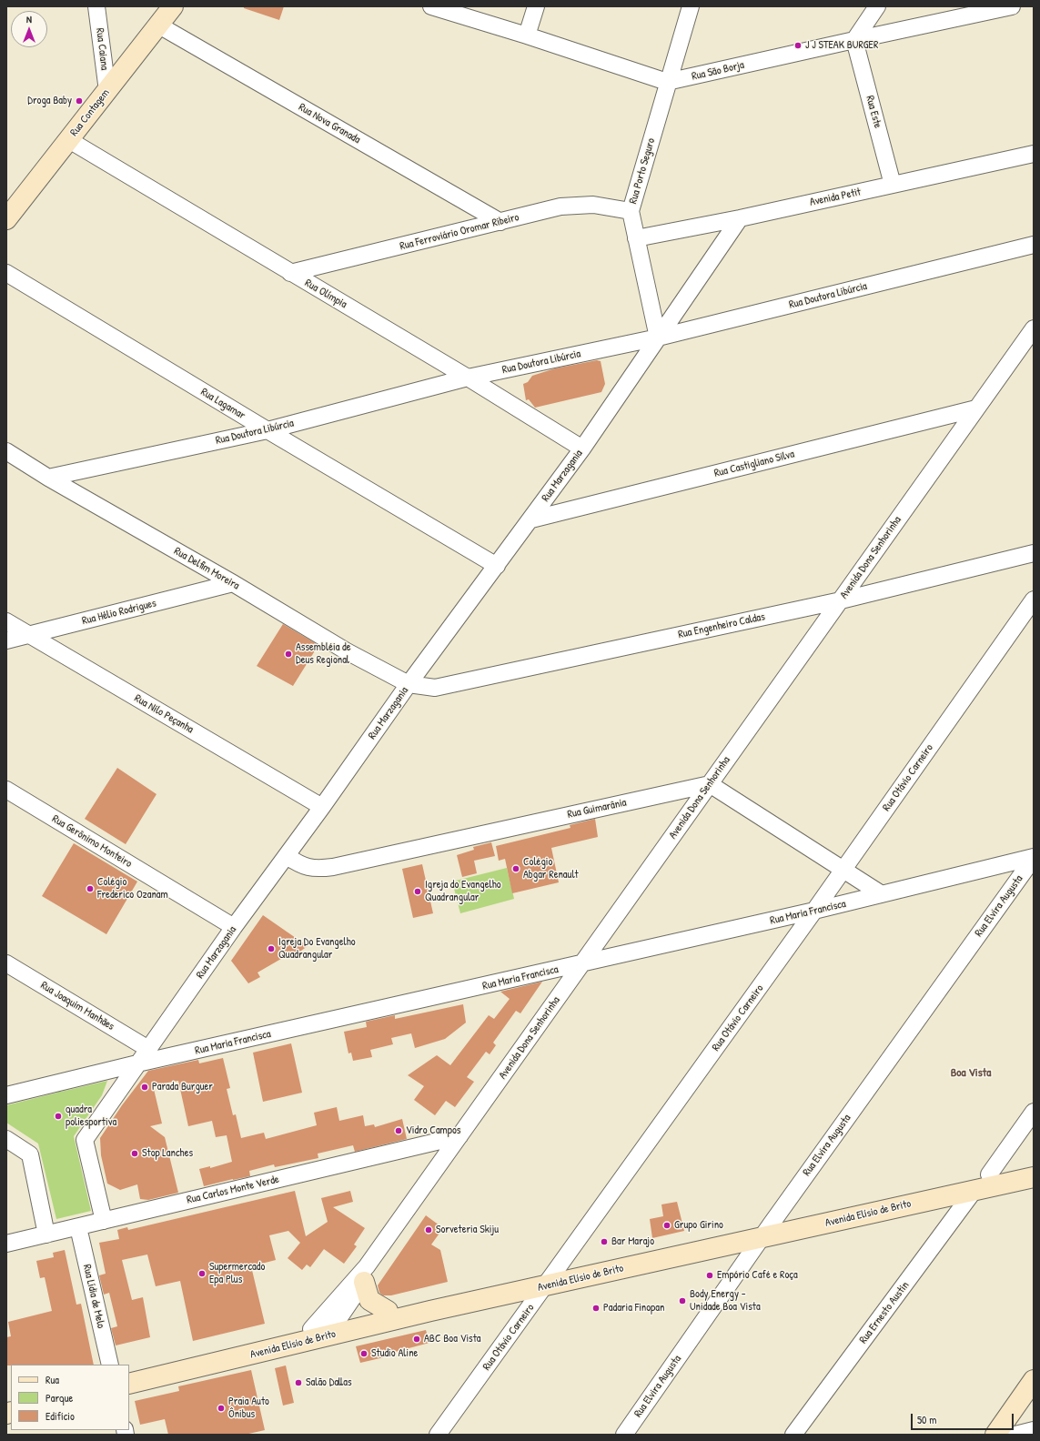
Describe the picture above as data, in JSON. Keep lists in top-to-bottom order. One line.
{"streets":{"street":["Rua Caiana","Rua São Borja","Rua Este","Rua Contagem","Rua Nova Granada","Rua Porto Seguro","Avenida Petit","Rua Ferroviário Oromar Ribeiro","Rua Olímpia","Rua Doutora Libúrcia","Rua Lagamar","Rua Castigliano Silva","Rua Marzagania","Avenida Dona Senhorinha","Rua Delfim Moreira","Rua Hélio Rodrigues","Rua Engenheiro Caldas","Rua Nilo Peçanha","Rua Otávio Carneiro","Rua Guimarânia","Rua Gerônimo Monteiro","Rua Elvira Augusta","Rua Maria Francisca","Rua Joaquim Manhães","Rua Carlos Monte Verde","Avenida Elísio de Brito","Rua Lídia de Melo","Rua Ernesto Austin"]},"crossings":[["Rua Caiana","Rua Contagem"],["Rua São Borja","Rua Este"],["Rua São Borja","Rua Porto Seguro"],["Rua Este","Avenida Petit"],["Rua Contagem","Rua Nova Granada"],["Rua Contagem","Rua Olímpia"],["Rua Nova Granada","Rua Ferroviário Oromar Ribeiro"],["Rua Porto Seguro","Avenida Petit"],["Rua Porto Seguro","Rua Ferroviário Oromar Ribeiro"],["Rua Porto Seguro","Rua Doutora Libúrcia"],["Rua Porto Seguro","Rua Marzagania"],["Avenida Petit","Rua Marzagania"],["Rua Ferroviário Oromar Ribeiro","Rua Olímpia"],["Rua Olímpia","Rua Doutora Libúrcia"],["Rua Olímpia","Rua Marzagania"],["Rua Doutora Libúrcia","Rua Lagamar"],["Rua Doutora Libúrcia","Rua Marzagania"],["Rua Doutora Libúrcia","Rua Delfim Moreira"],["Rua Lagamar","Rua Marzagania"],["Rua Castigliano Silva","Rua Marzagania"],["Rua Castigliano Silva","Avenida Dona Senhorinha"],["Rua Marzagania","Rua Delfim Moreira"],["Rua Marzagania","Rua Engenheiro Caldas"],["Rua Marzagania","Rua Nilo Peçanha"],["Rua Marzagania","Rua Guimarânia"],["Rua Marzagania","Rua Gerônimo Monteiro"],["Rua Marzagania","Rua Maria Francisca"],["Rua Marzagania","Rua Joaquim Manhães"],["Rua Marzagania","Rua Carlos Monte Verde"],["Avenida Dona Senhorinha","Rua Engenheiro Caldas"],["Avenida Dona Senhorinha","Rua Guimarânia"],["Avenida Dona Senhorinha","Rua Maria Francisca"],["Avenida Dona Senhorinha","Rua Carlos Monte Verde"],["Avenida Dona Senhorinha","Avenida Elísio de Brito"],["Rua Delfim Moreira","Rua Hélio Rodrigues"],["Rua Delfim Moreira","Rua Engenheiro Caldas"],["Rua Hélio Rodrigues","Rua Nilo Peçanha"],["Rua Otávio Carneiro","Rua Maria Francisca"],["Rua Otávio Carneiro","Avenida Elísio de Brito"],["Rua Elvira Augusta","Rua Maria Francisca"],["Rua Elvira Augusta","Avenida Elísio de Brito"],["Rua Carlos Monte Verde","Rua Lídia de Melo"],["Avenida Elísio de Brito","Rua Ernesto Austin"]],"districts":["Boa Vista"],"places":["J J STEAK BURGER","Droga Baby","Assembléia de Deus Regional","Colégio Abgar Renault","Colégio Frederico Ozanam","Igreja do Evangelho Quadrangular","Igreja Do Evangelho Quadrangular","Parada Burguer","quadra poliesportiva","Vidro Campos","Stop Lanches","Grupo Girino","Sorveteria Skiju","Bar Marajo","Supermercado Epa Plus","Empório Café e Roça","Body Energy - Unidade Boa Vista","Padaria Finopan","ABC Boa Vista","Studio Aline","Salão Dallas","Praia Auto Ônibus"],"legend":["Rua","Parque","Edifício"],"scale_bar":"50 m","north":"top"}
